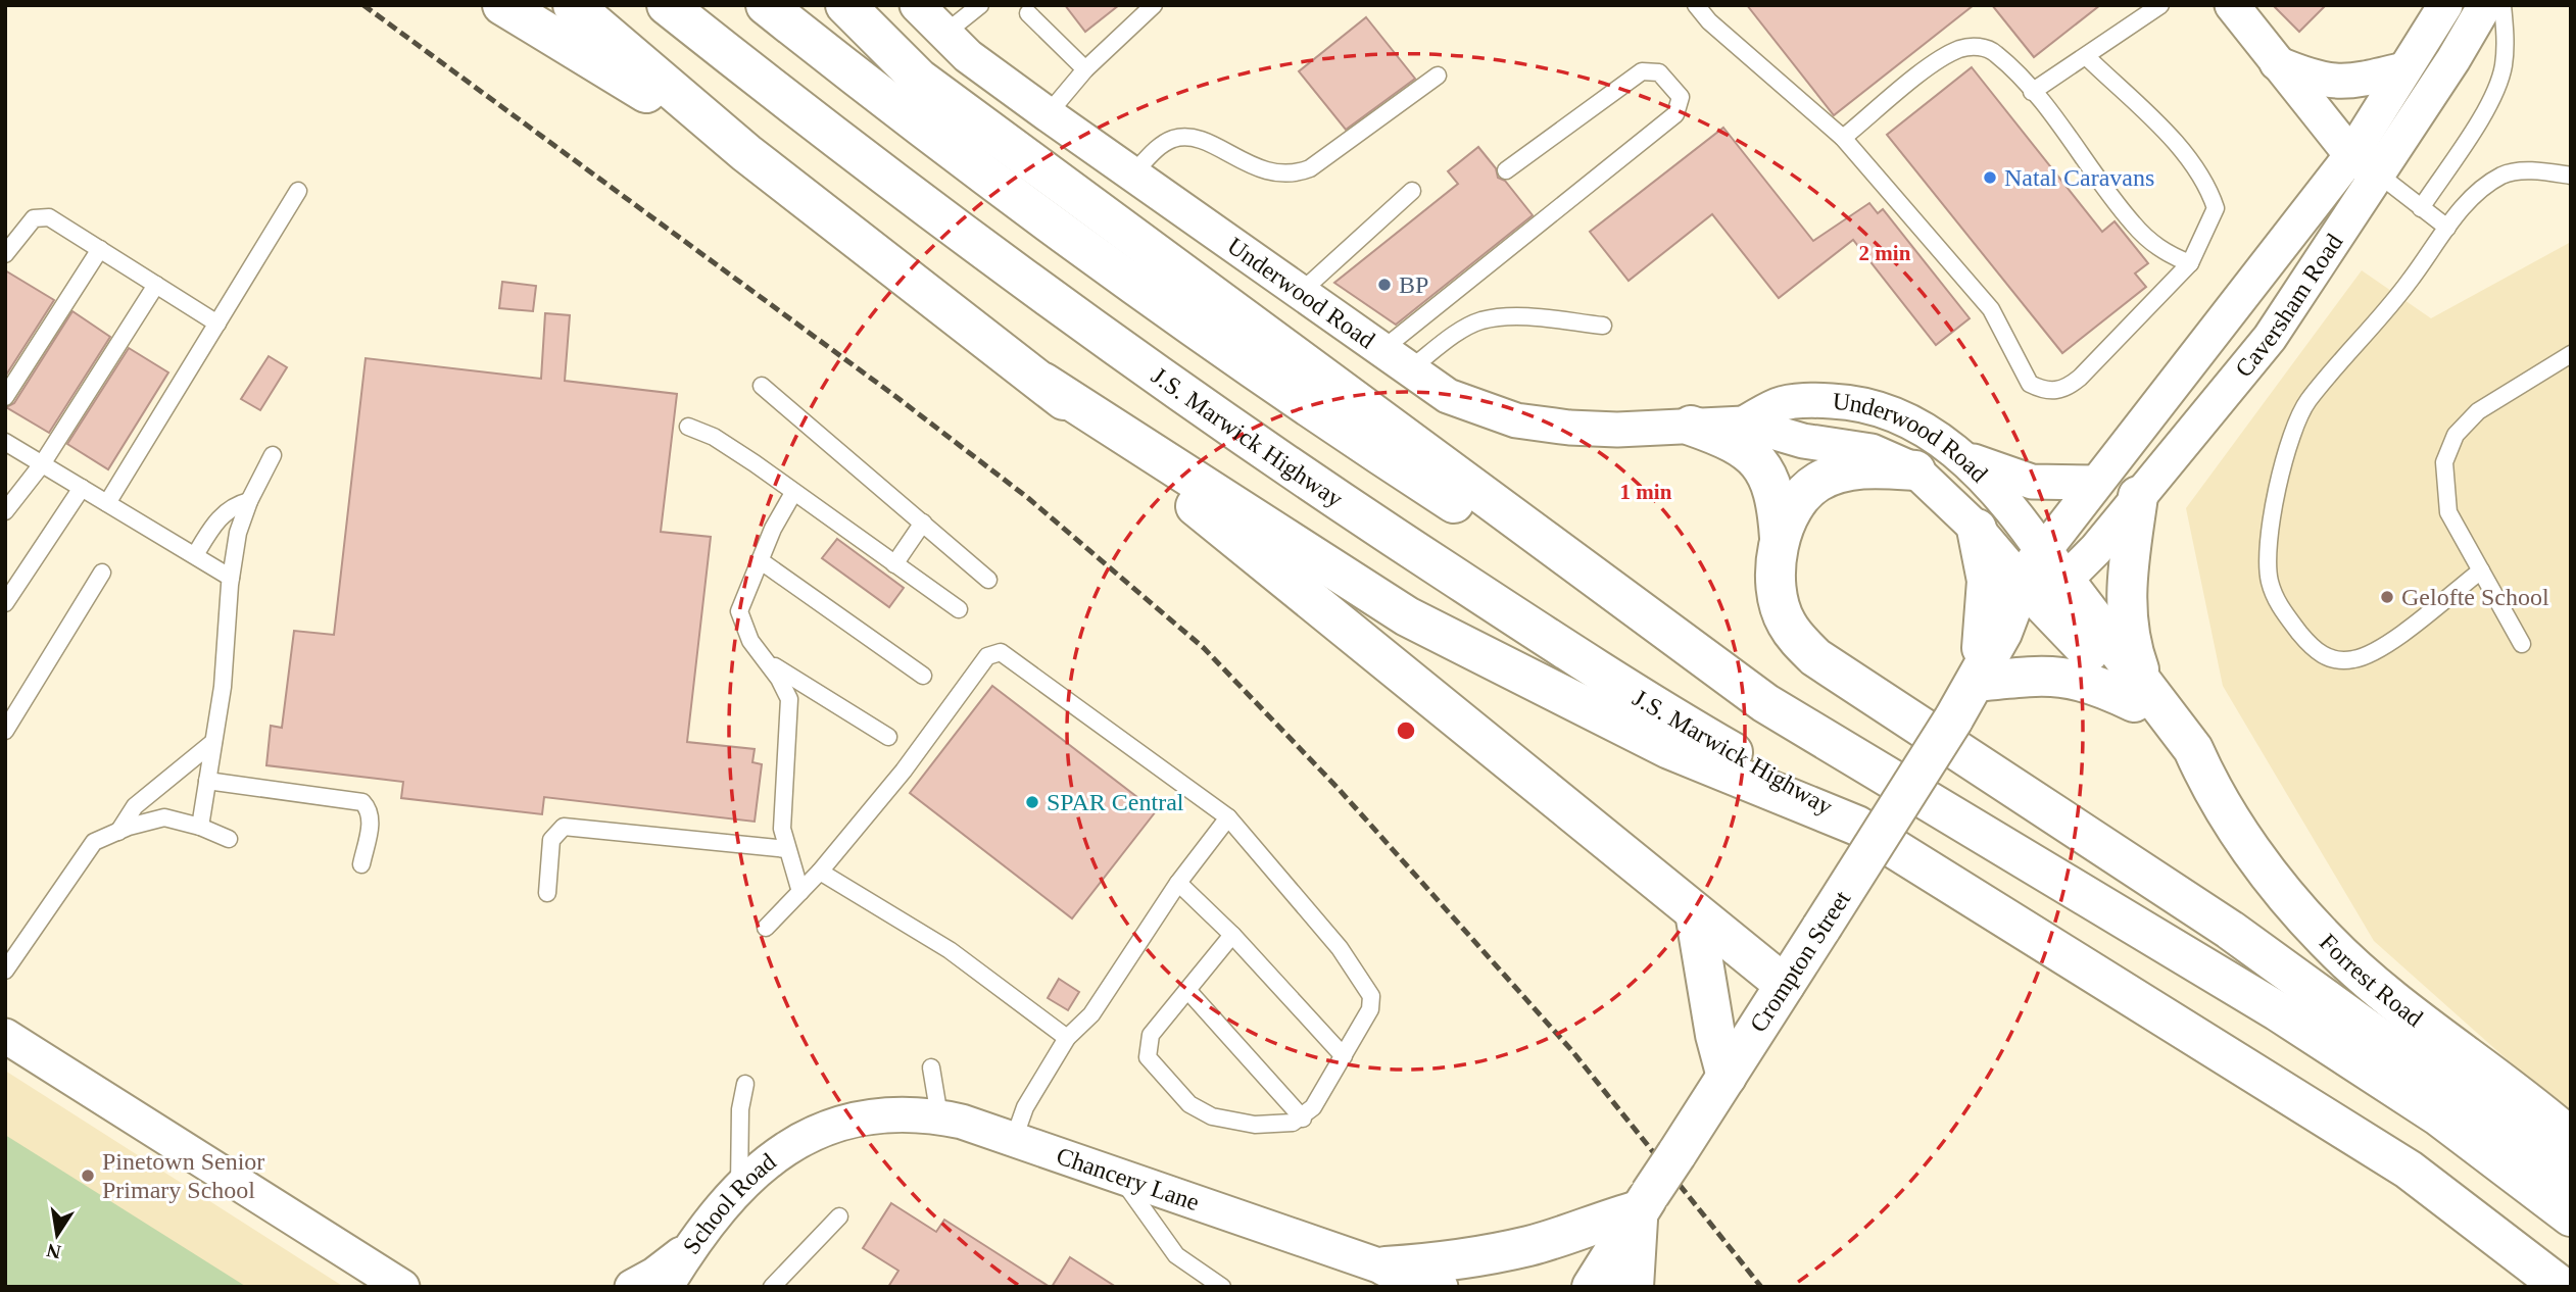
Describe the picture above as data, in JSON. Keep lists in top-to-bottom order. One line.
{"streets":{"main road":["J.S. Marwick Highway","Crompton Street","Forrest Road"],"street":["Underwood Road","Caversham Road","Chancery Lane","School Road"]},"crossings":[["Underwood Road","Caversham Road"],["Underwood Road","Crompton Street"],["Underwood Road","Forrest Road"],["Caversham Road","Crompton Street"],["Caversham Road","Forrest Road"],["Crompton Street","Forrest Road"],["Chancery Lane","School Road"]],"places":["Natal Caravans","BP","Gelofte School","SPAR Central","Pinetown Senior Primary School"],"north":"bottom","rings":["2 min","1 min"]}
